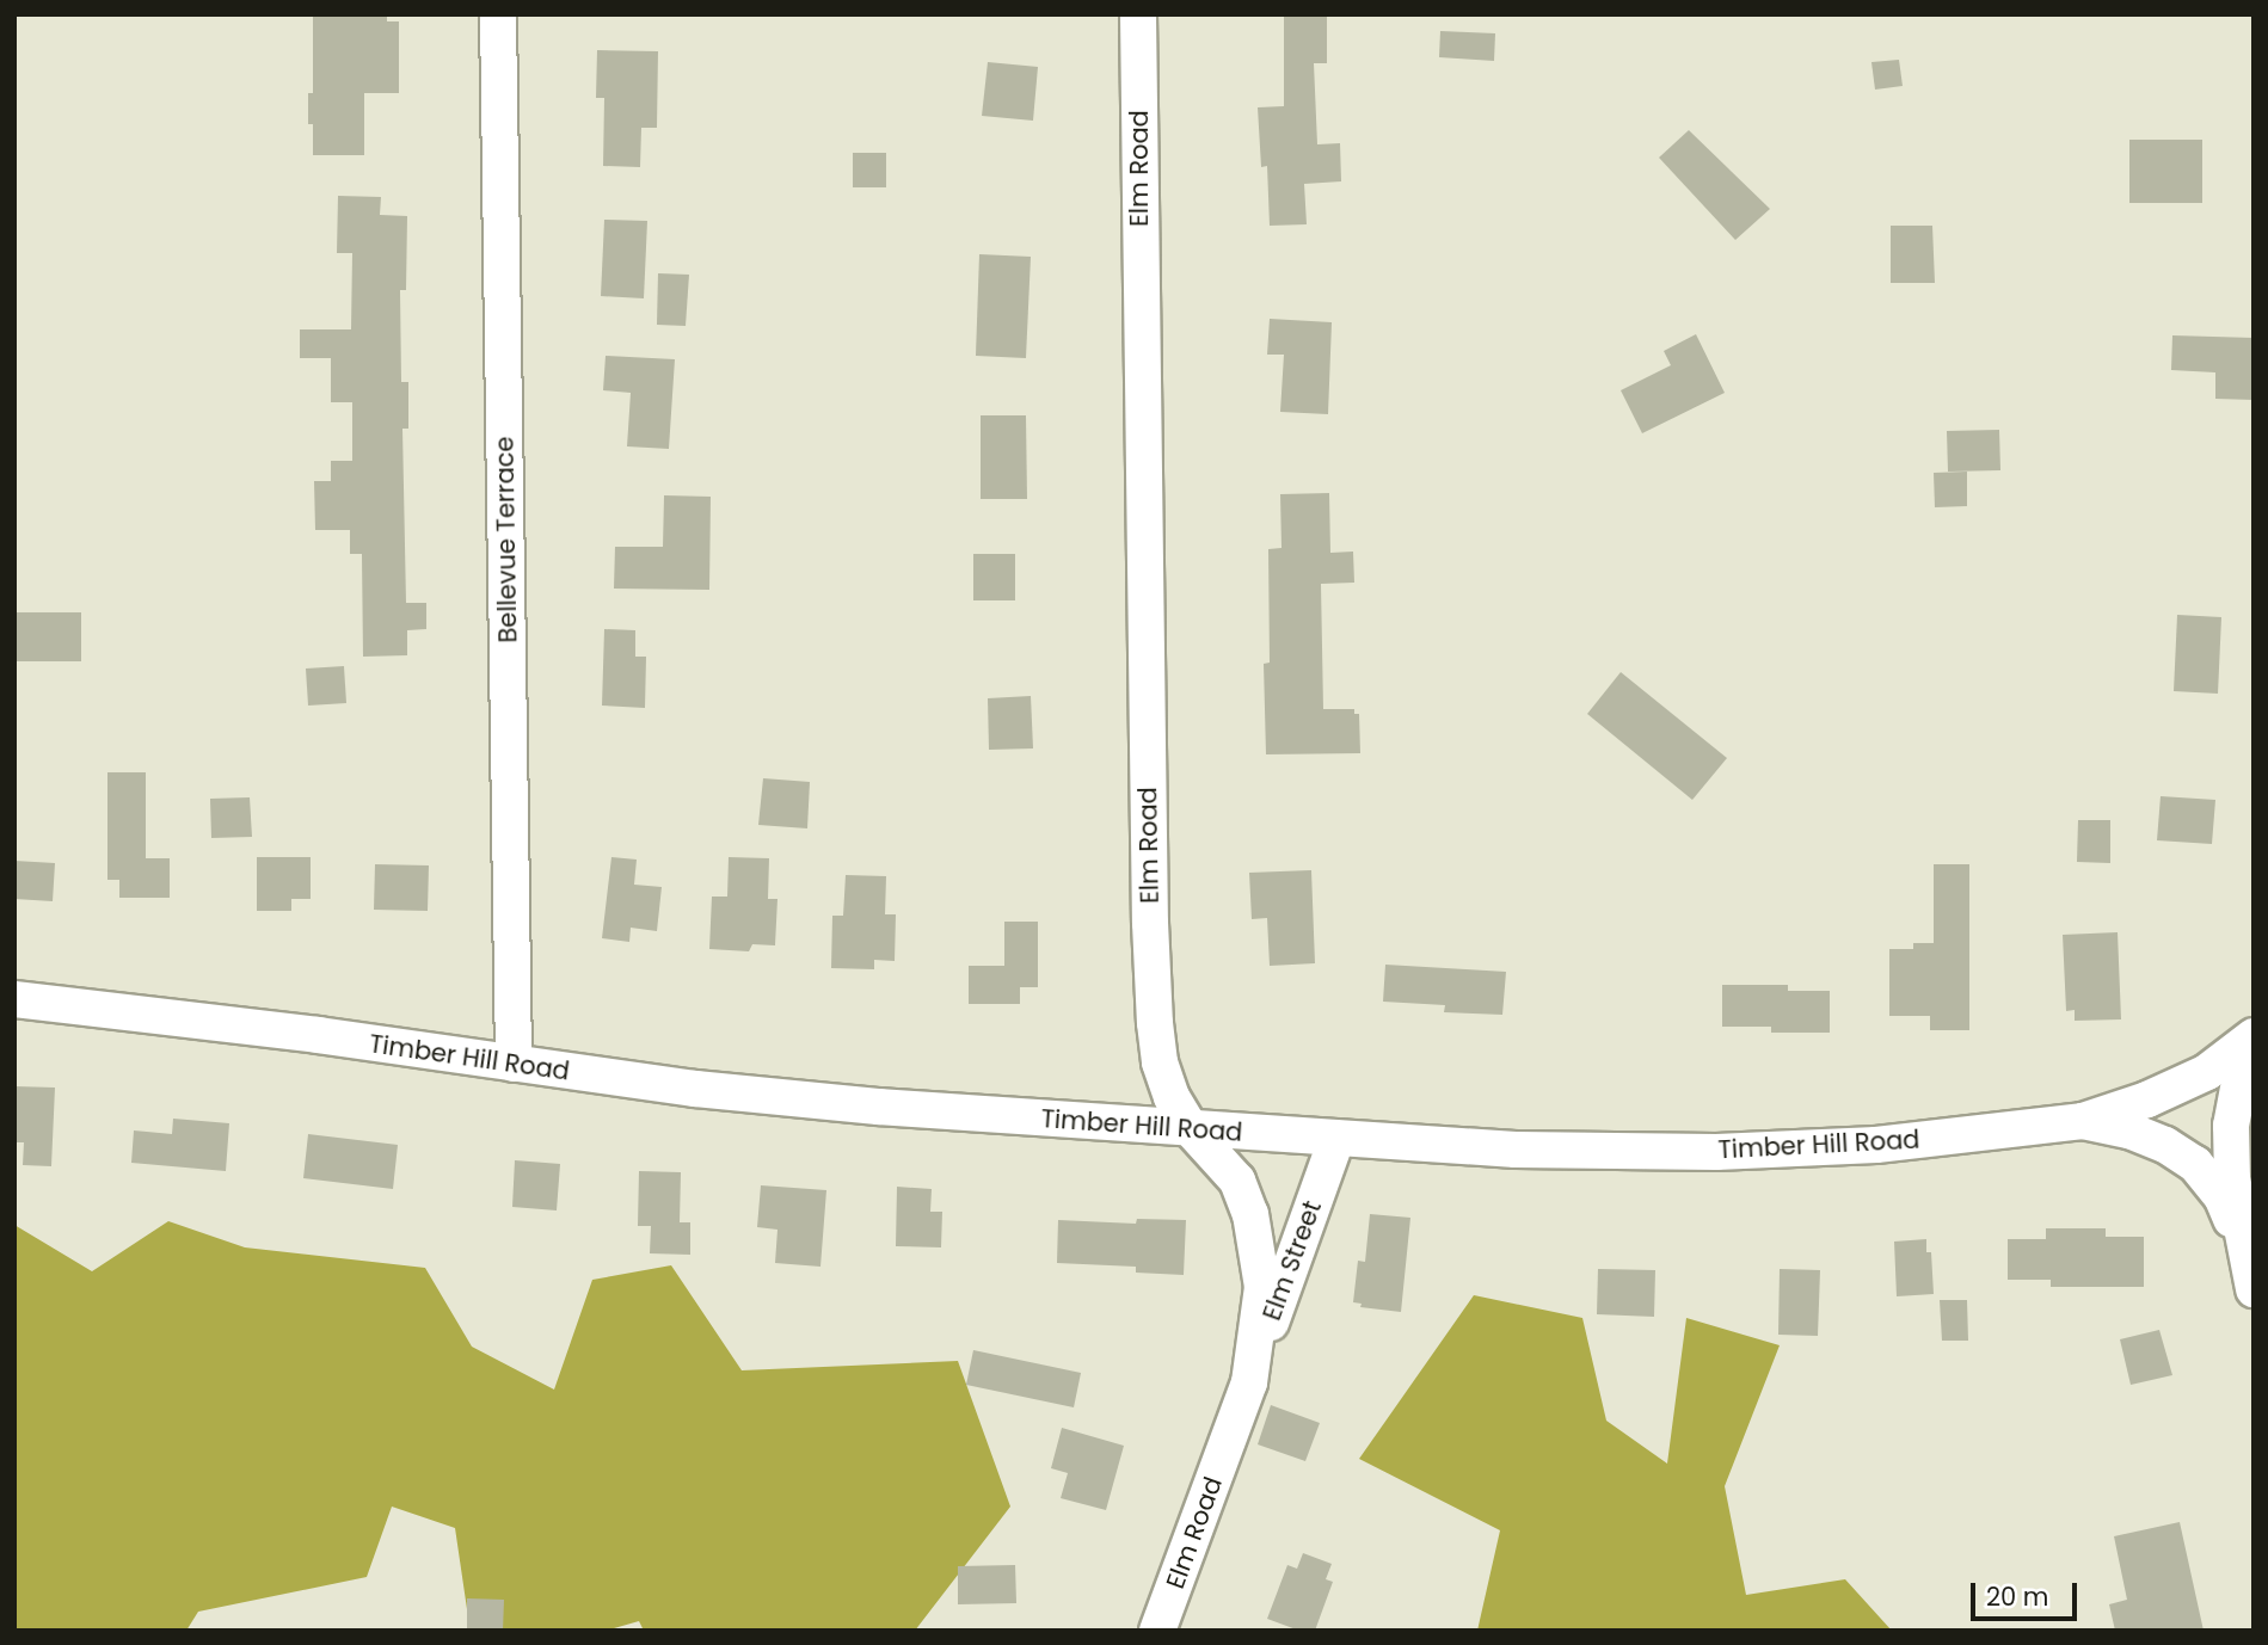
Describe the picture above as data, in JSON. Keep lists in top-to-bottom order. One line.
{"streets":{"street":["Elm Road","Bellevue Terrace","Timber Hill Road","Elm Street"]},"crossings":[["Elm Road","Timber Hill Road"],["Elm Road","Elm Street"],["Bellevue Terrace","Timber Hill Road"],["Timber Hill Road","Elm Street"]],"scale_bar":"20 m"}
